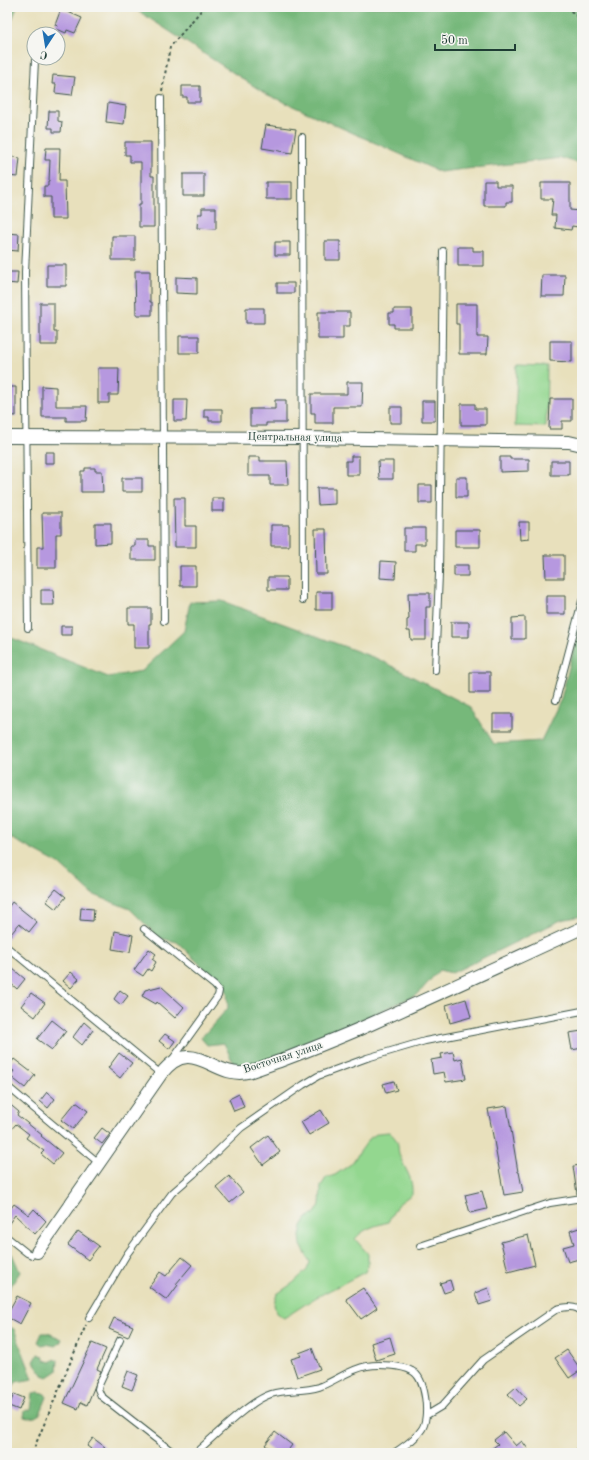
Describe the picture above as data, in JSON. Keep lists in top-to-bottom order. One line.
{"streets":{"street":["Центральная улица","Восточная улица"]},"scale_bar":"50 m","north":"bottom"}
